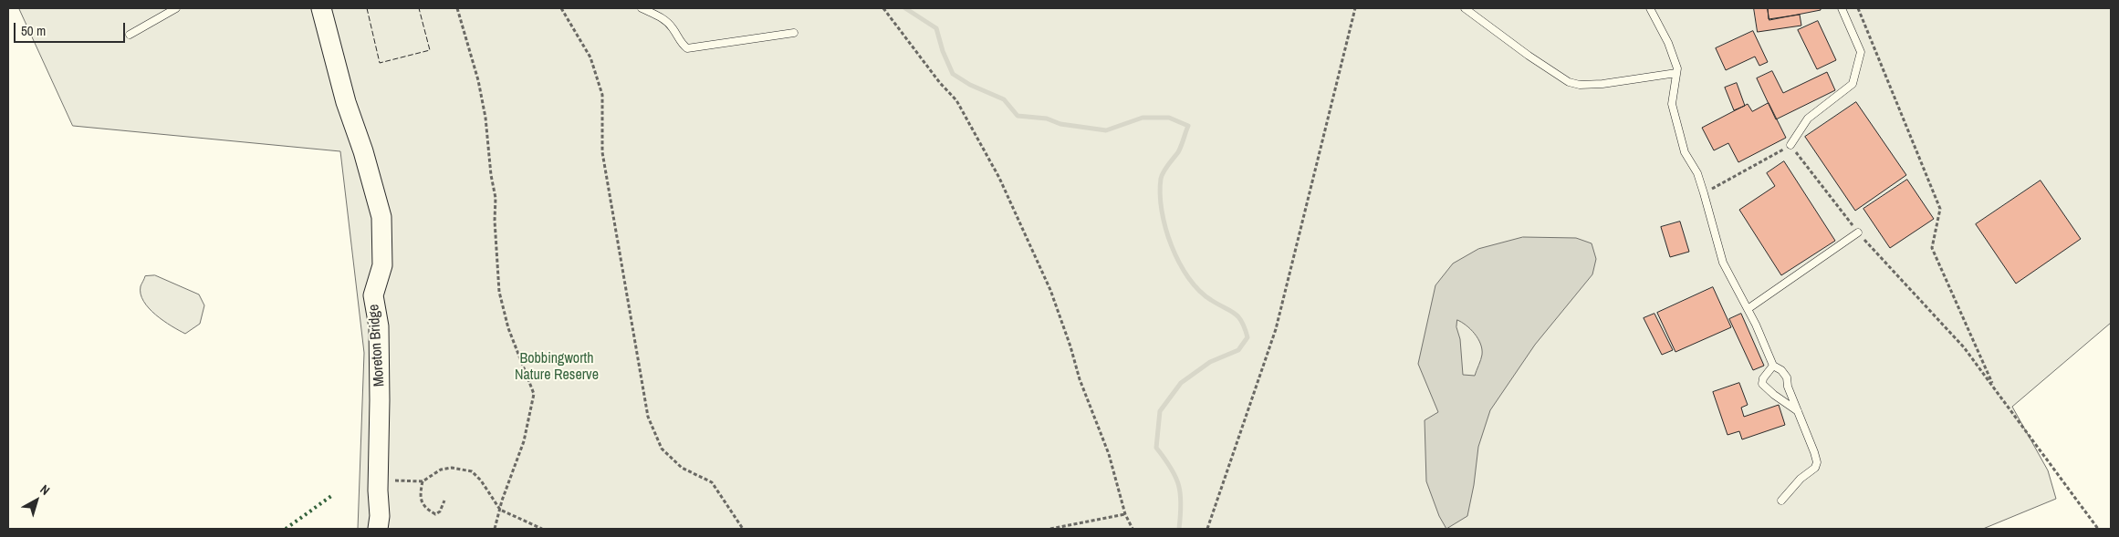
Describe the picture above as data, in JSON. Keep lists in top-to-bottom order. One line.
{"streets":{"street":["Moreton Bridge"]},"parks":["Bobbingworth Nature Reserve"],"scale_bar":"50 m","north":"top right"}
